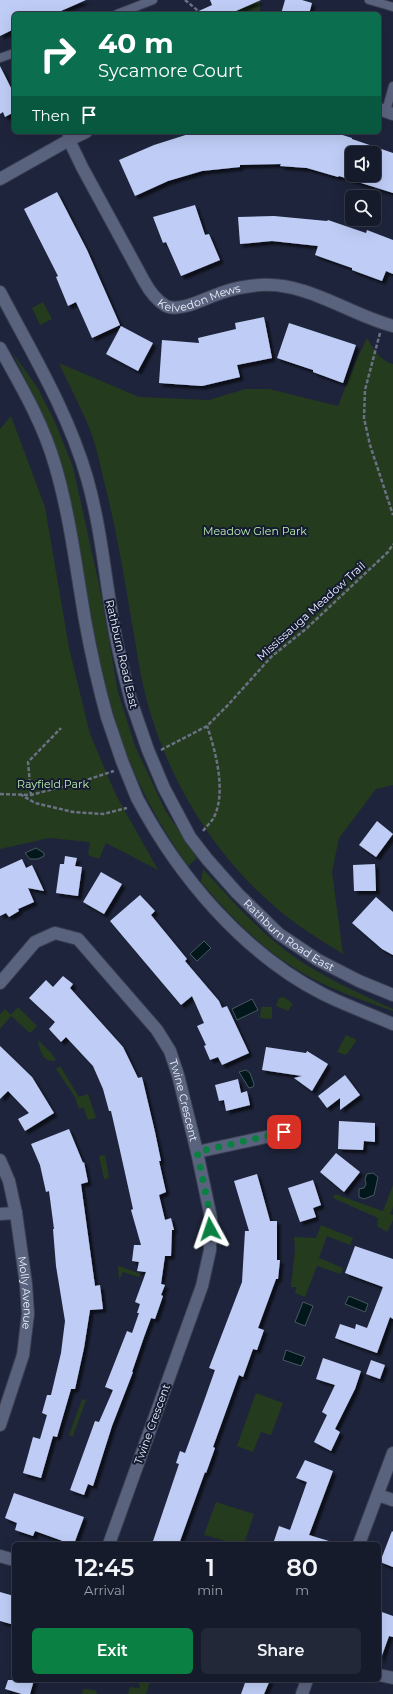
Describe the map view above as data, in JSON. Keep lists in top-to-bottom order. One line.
{"streets":{"street":["Kelvedon Mews","Rathburn Road East","Twine Crescent","Molly Avenue"],"path":["Mississauga Meadow Trail"]},"parks":["Meadow Glen Park","Rayfield Park"],"page":{"turn":["40 m","Sycamore Court"],"then":"Then","eta":["12:45","Arrival","1","min","80","m"],"buttons":["Exit","Share"]}}
